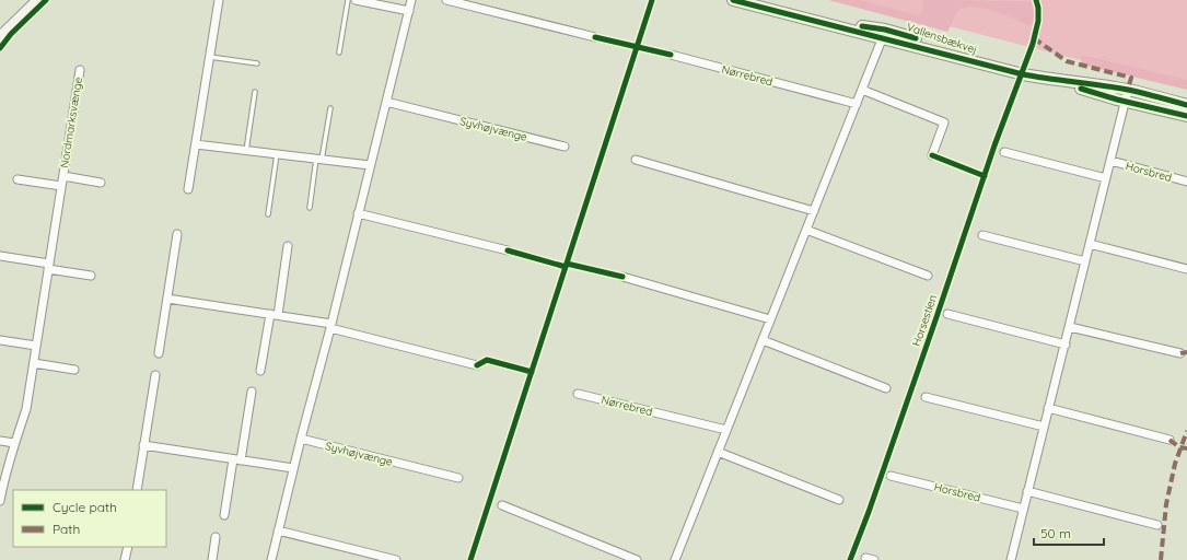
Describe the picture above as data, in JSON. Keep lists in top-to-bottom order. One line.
{"streets":{"street":["Vallensbækvej","Nørrebred","Nordmarksvænge","Syvhøjvænge","Horsbred"],"cycle path":["Horsestien"]},"crossings":[["Vallensbækvej","Horsbred"]],"legend":["Cycle path","Path"],"scale_bar":"50 m"}
